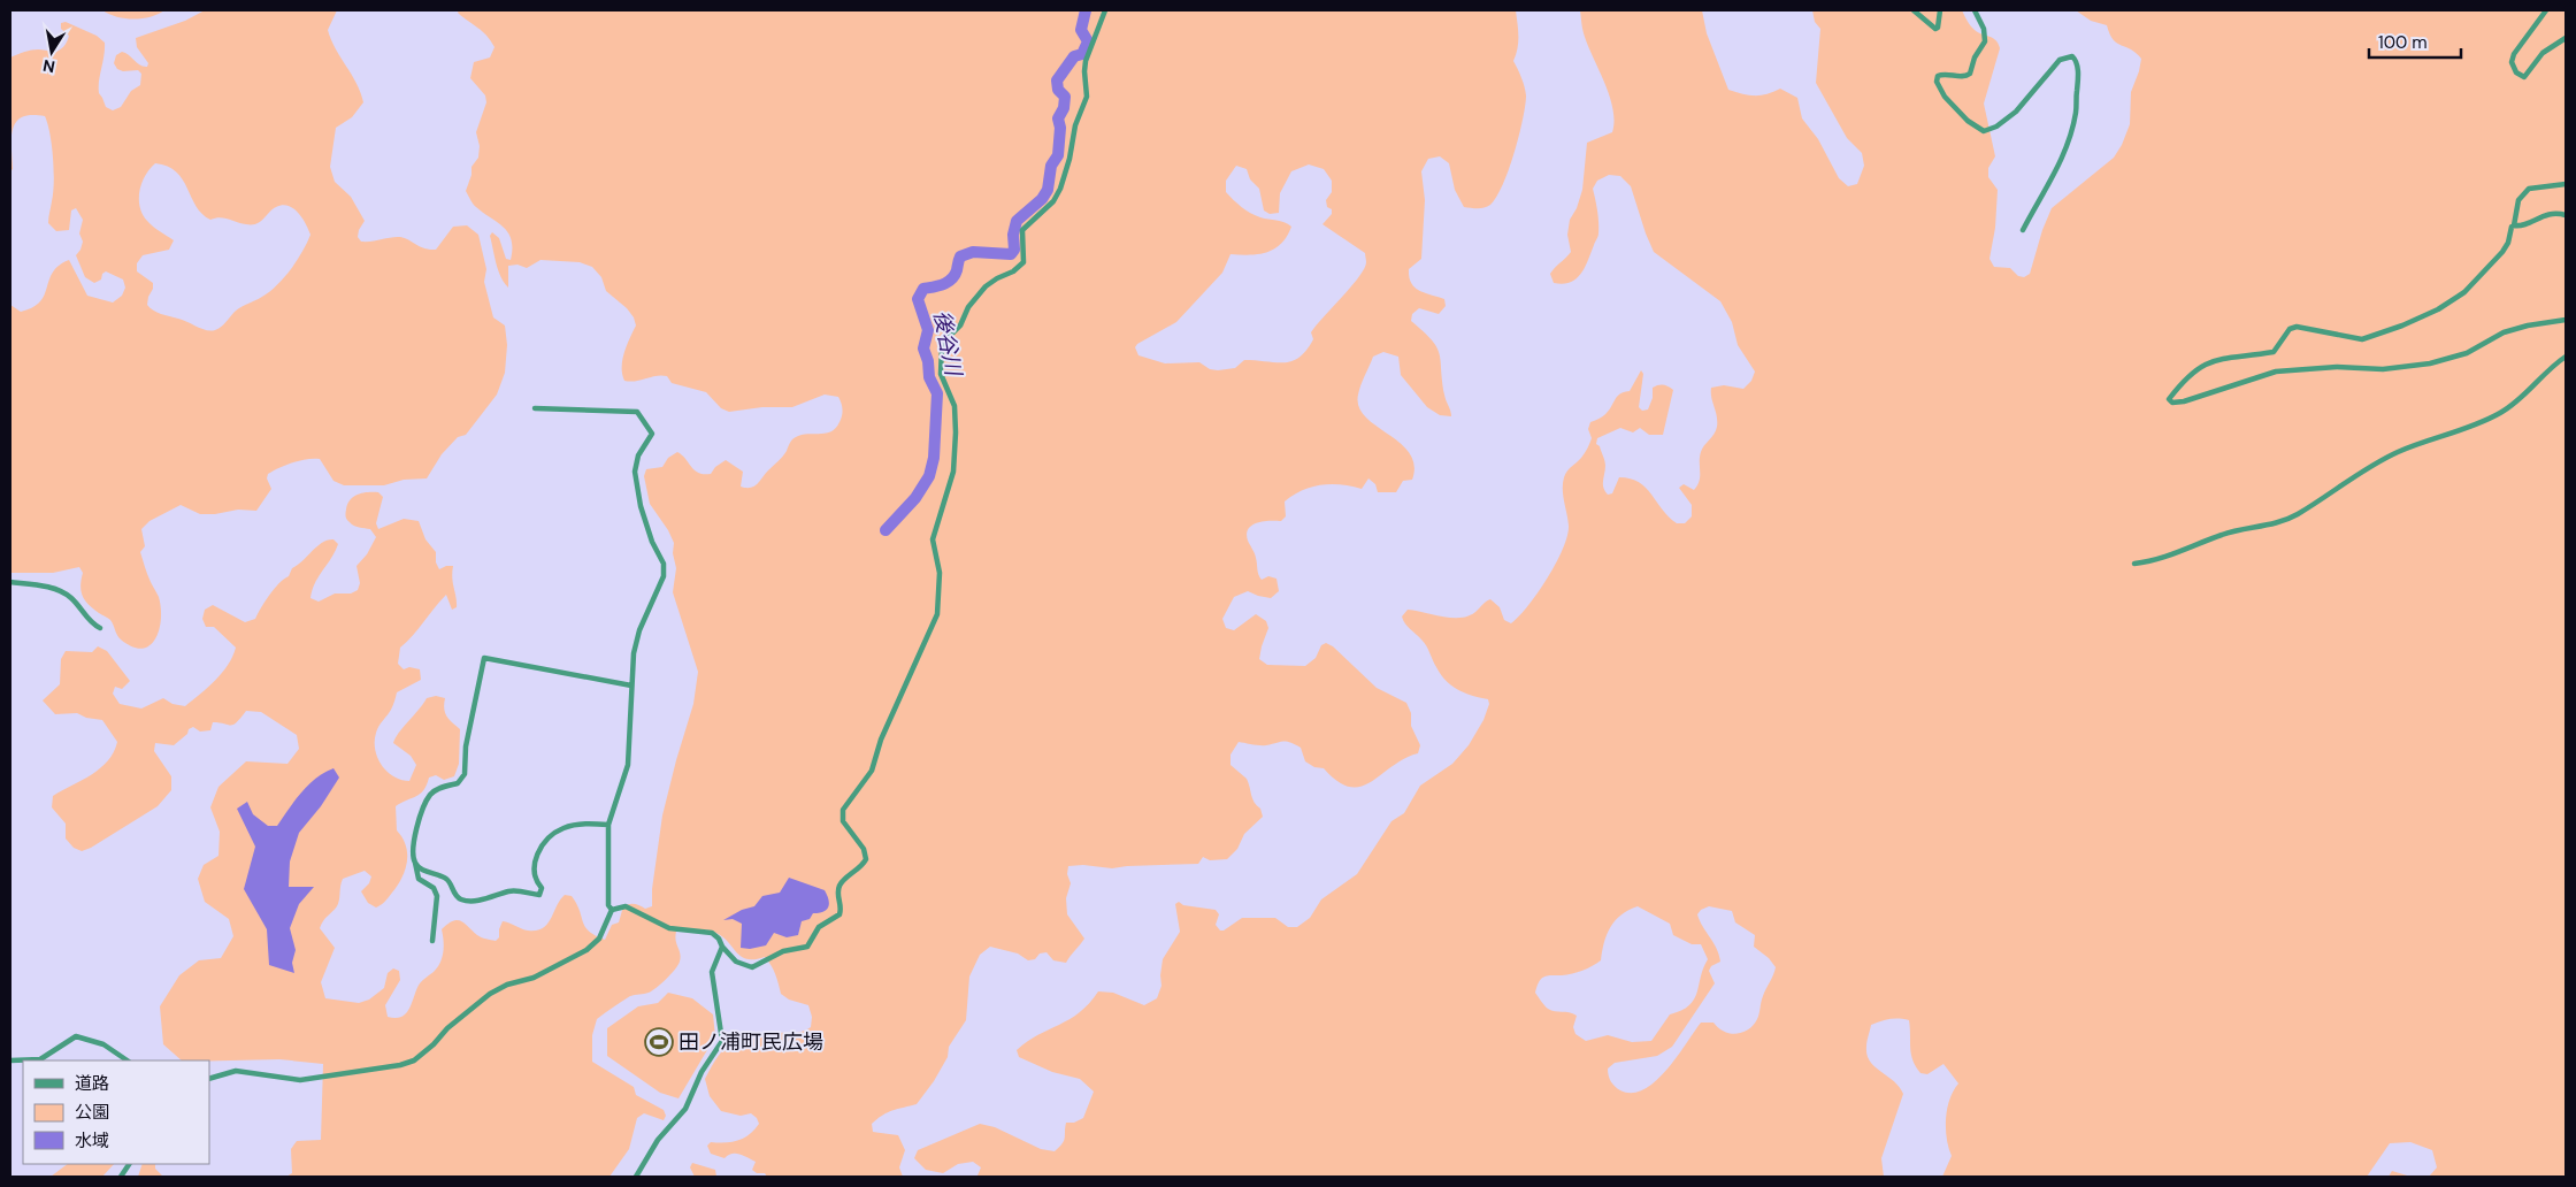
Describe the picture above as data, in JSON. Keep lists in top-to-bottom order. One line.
{"water":["後谷川"],"places":{"sports":["田ノ浦町民広場"]},"legend":["道路","公園","水域"],"scale_bar":"100 m","north":"bottom"}
